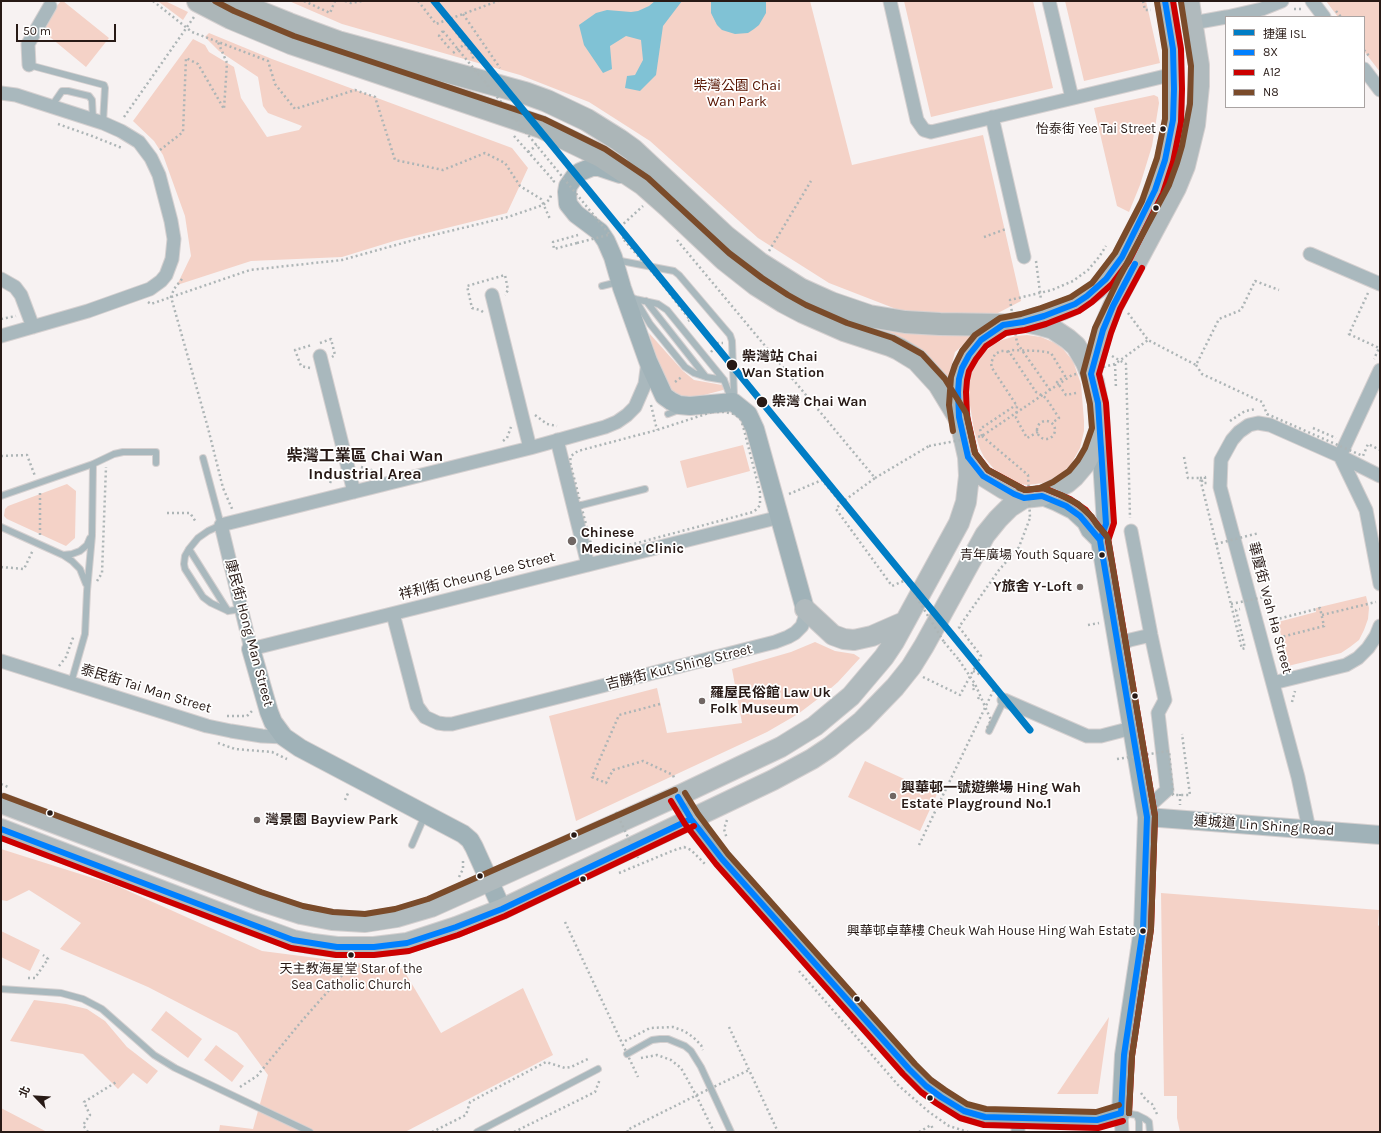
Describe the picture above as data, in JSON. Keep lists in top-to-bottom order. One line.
{"streets":{"street":["祥利街 Cheung Lee Street","華廈街 Wah Ha Street","康民街 Hong Man Street","吉勝街 Kut Shing Street","泰民街 Tai Man Street","連城道 Lin Shing Road"]},"crossings":[["祥利街 Cheung Lee Street","康民街 Hong Man Street"],["祥利街 Cheung Lee Street","吉勝街 Kut Shing Street"],["華廈街 Wah Ha Street","連城道 Lin Shing Road"],["康民街 Hong Man Street","泰民街 Tai Man Street"]],"districts":["柴灣工業區 Chai Wan Industrial Area"],"parks":["柴灣公園 Chai Wan Park"],"places":["怡泰街 Yee Tai Street","柴灣站 Chai Wan Station","柴灣 Chai Wan","Chinese Medicine Clinic","青年廣場 Youth Square","Y旅舍 Y-Loft","羅屋民俗館 Law Uk Folk Museum","興華邨一號遊樂場 Hing Wah Estate Playground No.1","灣景園 Bayview Park","興華邨卓華樓 Cheuk Wah House Hing Wah Estate","天主教海星堂 Star of the Sea Catholic Church"],"lines":["metro line ISL","transit line 8X","transit line A12","transit line N8"],"legend":["捷運 ISL","8X","A12","N8"],"scale_bar":"50 m","north":"top left"}
